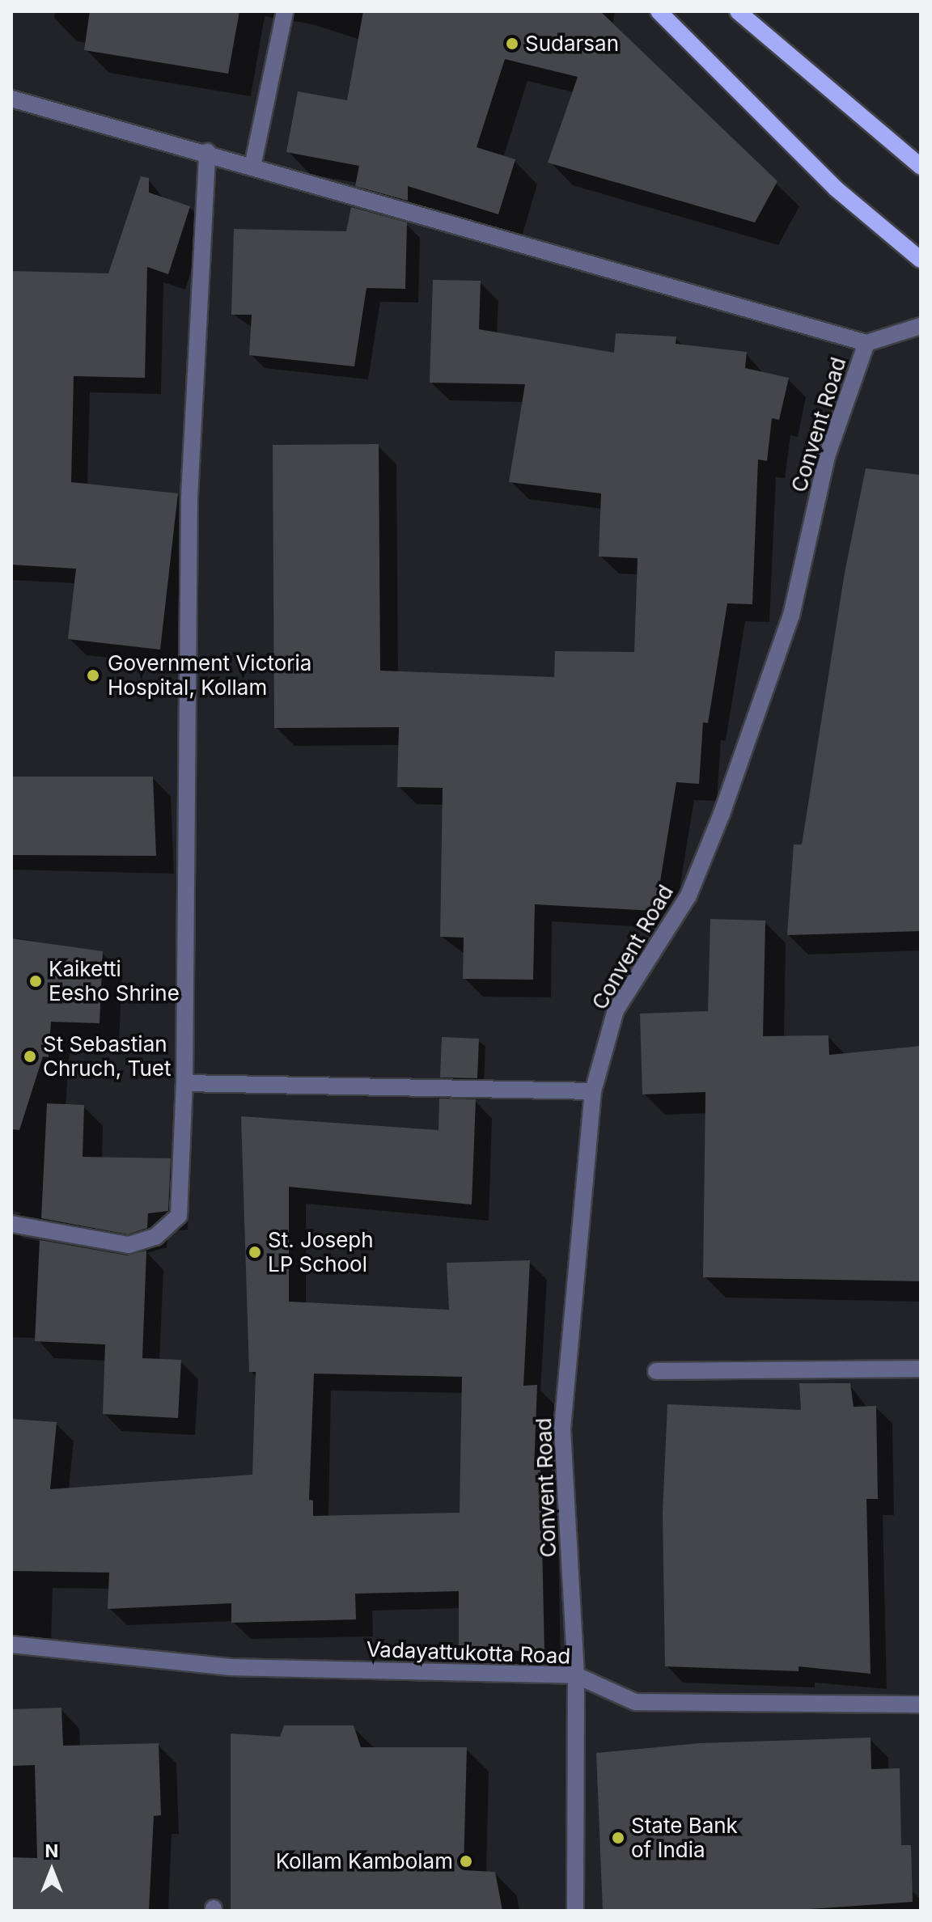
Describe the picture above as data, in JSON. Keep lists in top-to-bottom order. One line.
{"streets":{"street":["Convent Road","Vadayattukotta Road"]},"crossings":[["Convent Road","Vadayattukotta Road"]],"places":["Sudarsan","Government Victoria Hospital, Kollam","Kaiketti Eesho Shrine","St Sebastian Chruch, Tuet","St. Joseph LP School","State Bank of India","Kollam Kambolam"],"north":"top"}
